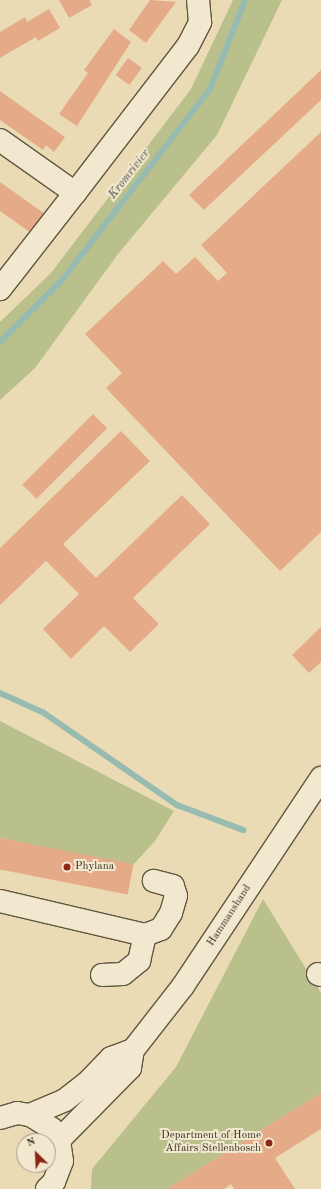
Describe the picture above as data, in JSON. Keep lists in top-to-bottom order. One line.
{"streets":{"street":["Hammanshand"]},"water":["Kromrivier"],"places":["Phylana","Department of Home Affairs Stellenbosch"],"north":"top left"}
